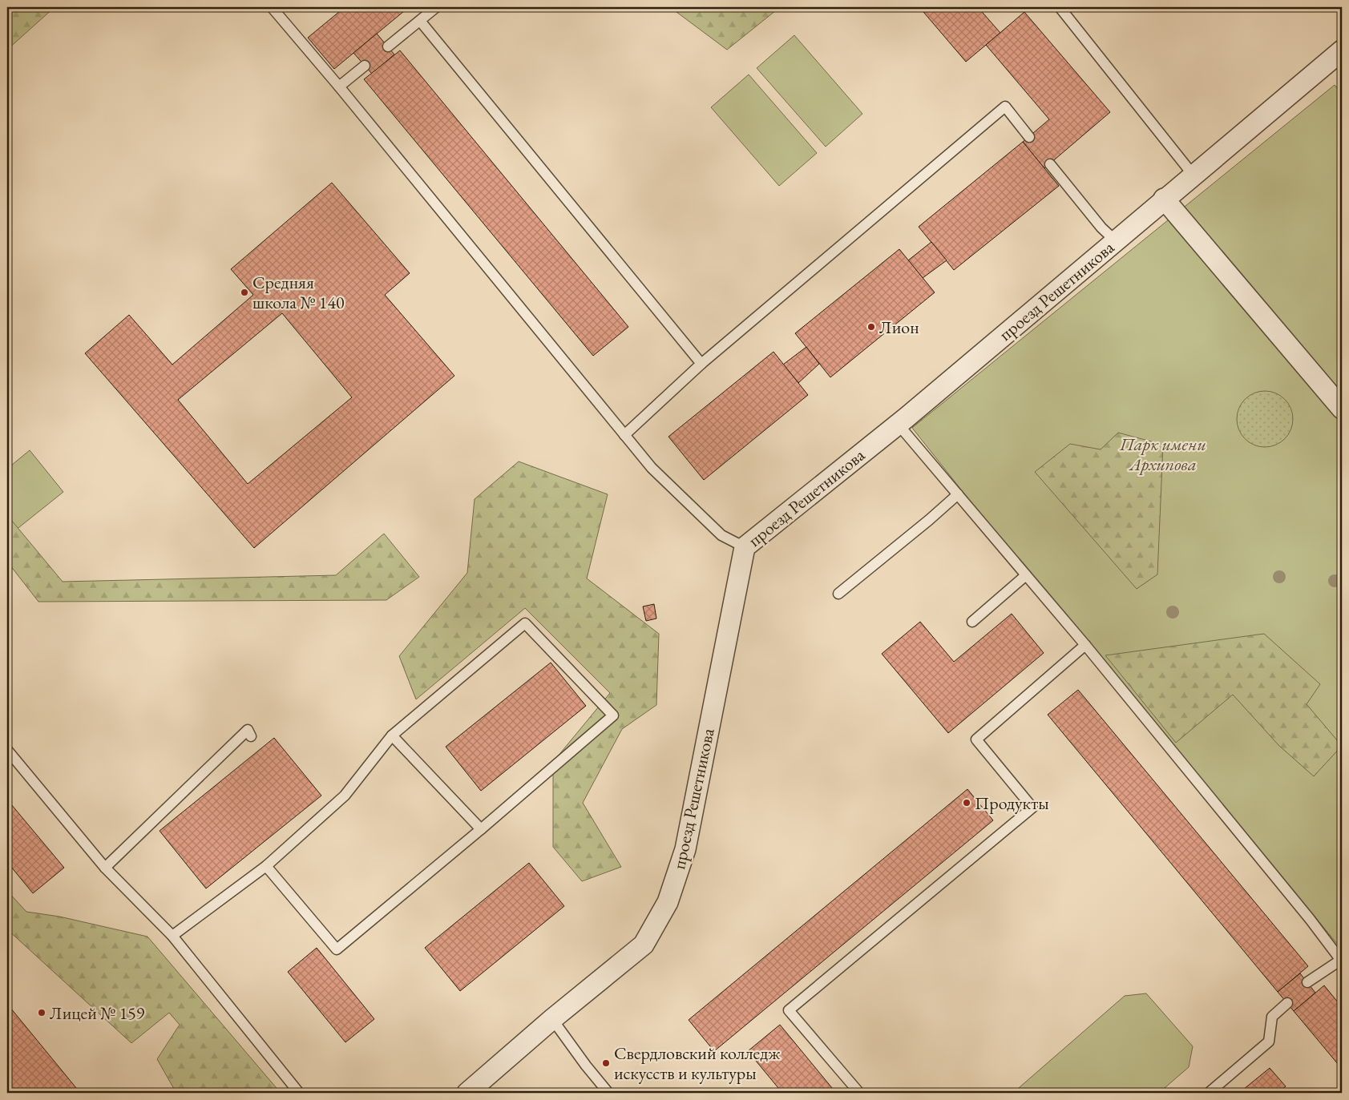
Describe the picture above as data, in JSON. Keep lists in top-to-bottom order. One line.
{"streets":{"street":["проезд Решетникова"]},"parks":["Парк имени Архипова"],"places":["Средняя школа № 140","Лион","Продукты","Лицей № 159","Свердловский колледж искусств и культуры"]}
